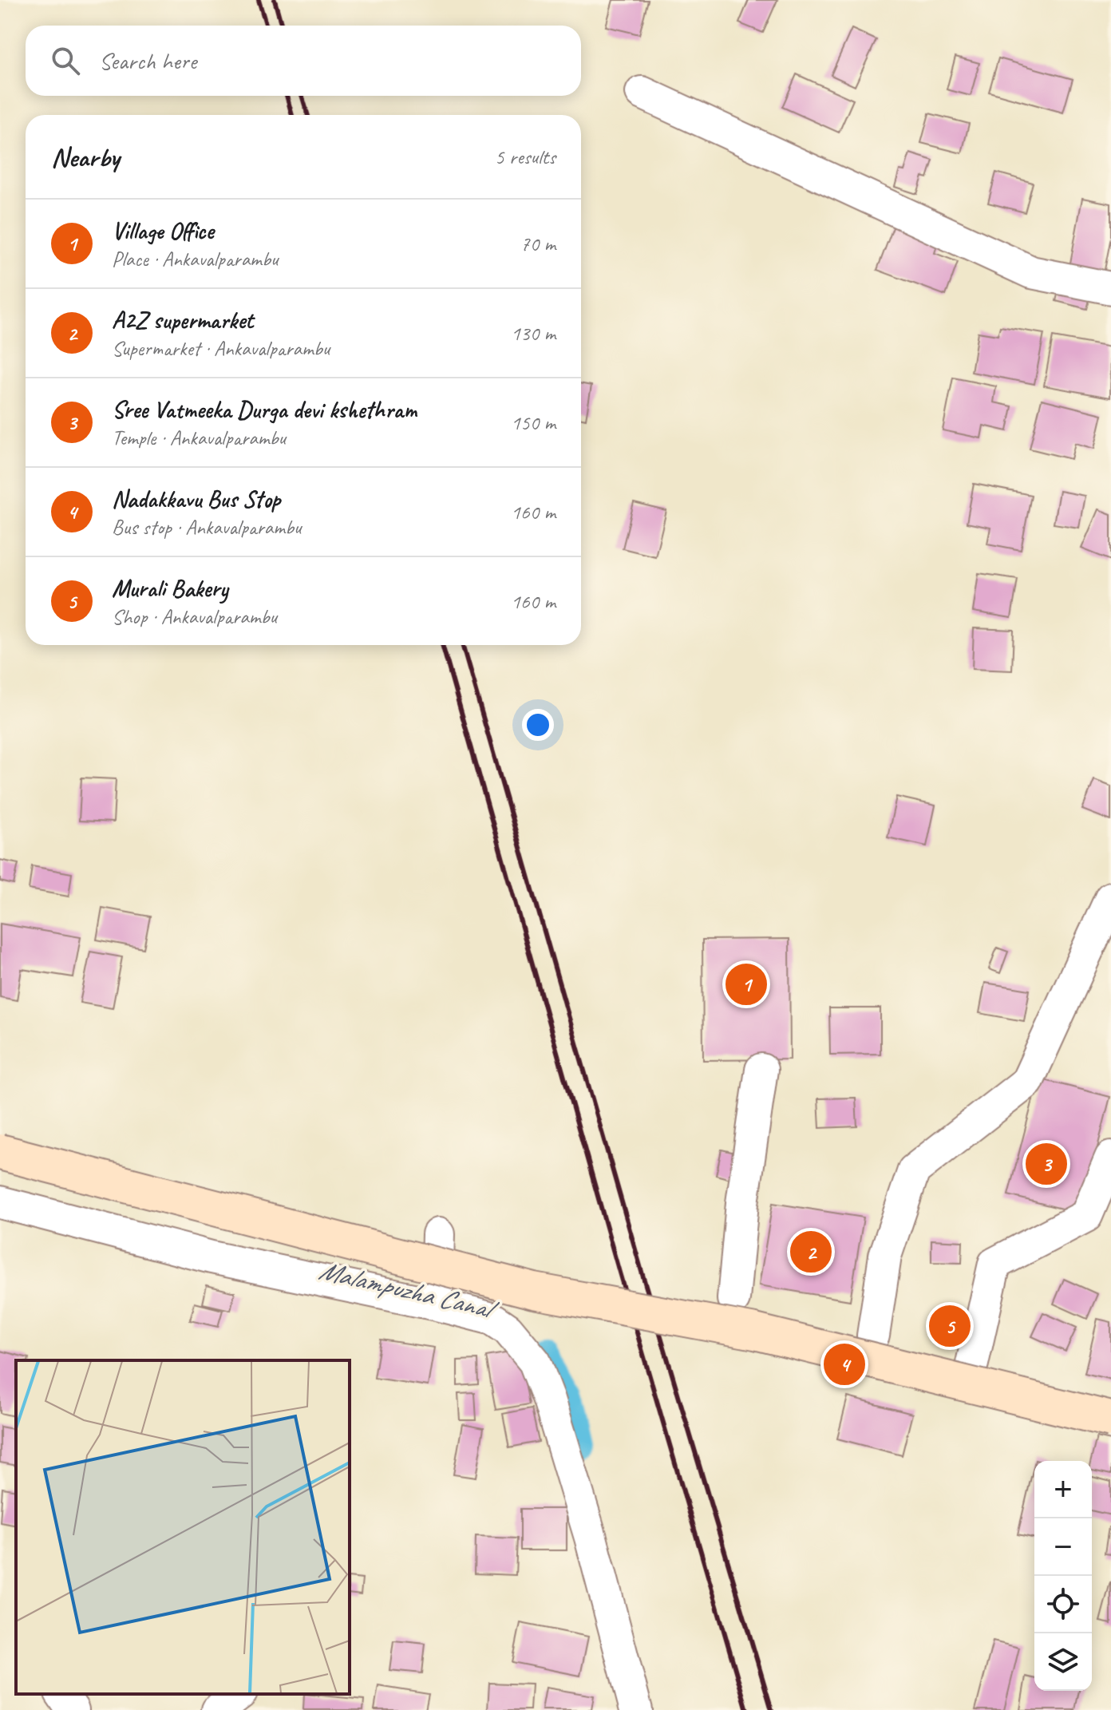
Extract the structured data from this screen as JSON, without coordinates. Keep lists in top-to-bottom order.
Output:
{
  "water": ["Malampuzha Canal"],
  "page": {
    "search": "Search here",
    "heading": ["Nearby", "5 results"],
    "list": [
      {
        "mark": "1",
        "name": "Village Office",
        "note": "Place · Ankavalparambu",
        "value": "70 m"
      },
      {
        "mark": "2",
        "name": "A2Z supermarket",
        "note": "Supermarket · Ankavalparambu",
        "value": "130 m"
      },
      {
        "mark": "3",
        "name": "Sree Vatmeeka Durga devi kshethram",
        "note": "Temple · Ankavalparambu",
        "value": "150 m"
      },
      {
        "mark": "4",
        "name": "Nadakkavu Bus Stop",
        "note": "Bus stop · Ankavalparambu",
        "value": "160 m"
      },
      {
        "mark": "5",
        "name": "Murali Bakery",
        "note": "Shop · Ankavalparambu",
        "value": "160 m"
      }
    ],
    "pins": [
      "1",
      "3",
      "2",
      "5",
      "4"
    ],
    "map_buttons": ["+", "−"]
  }
}
